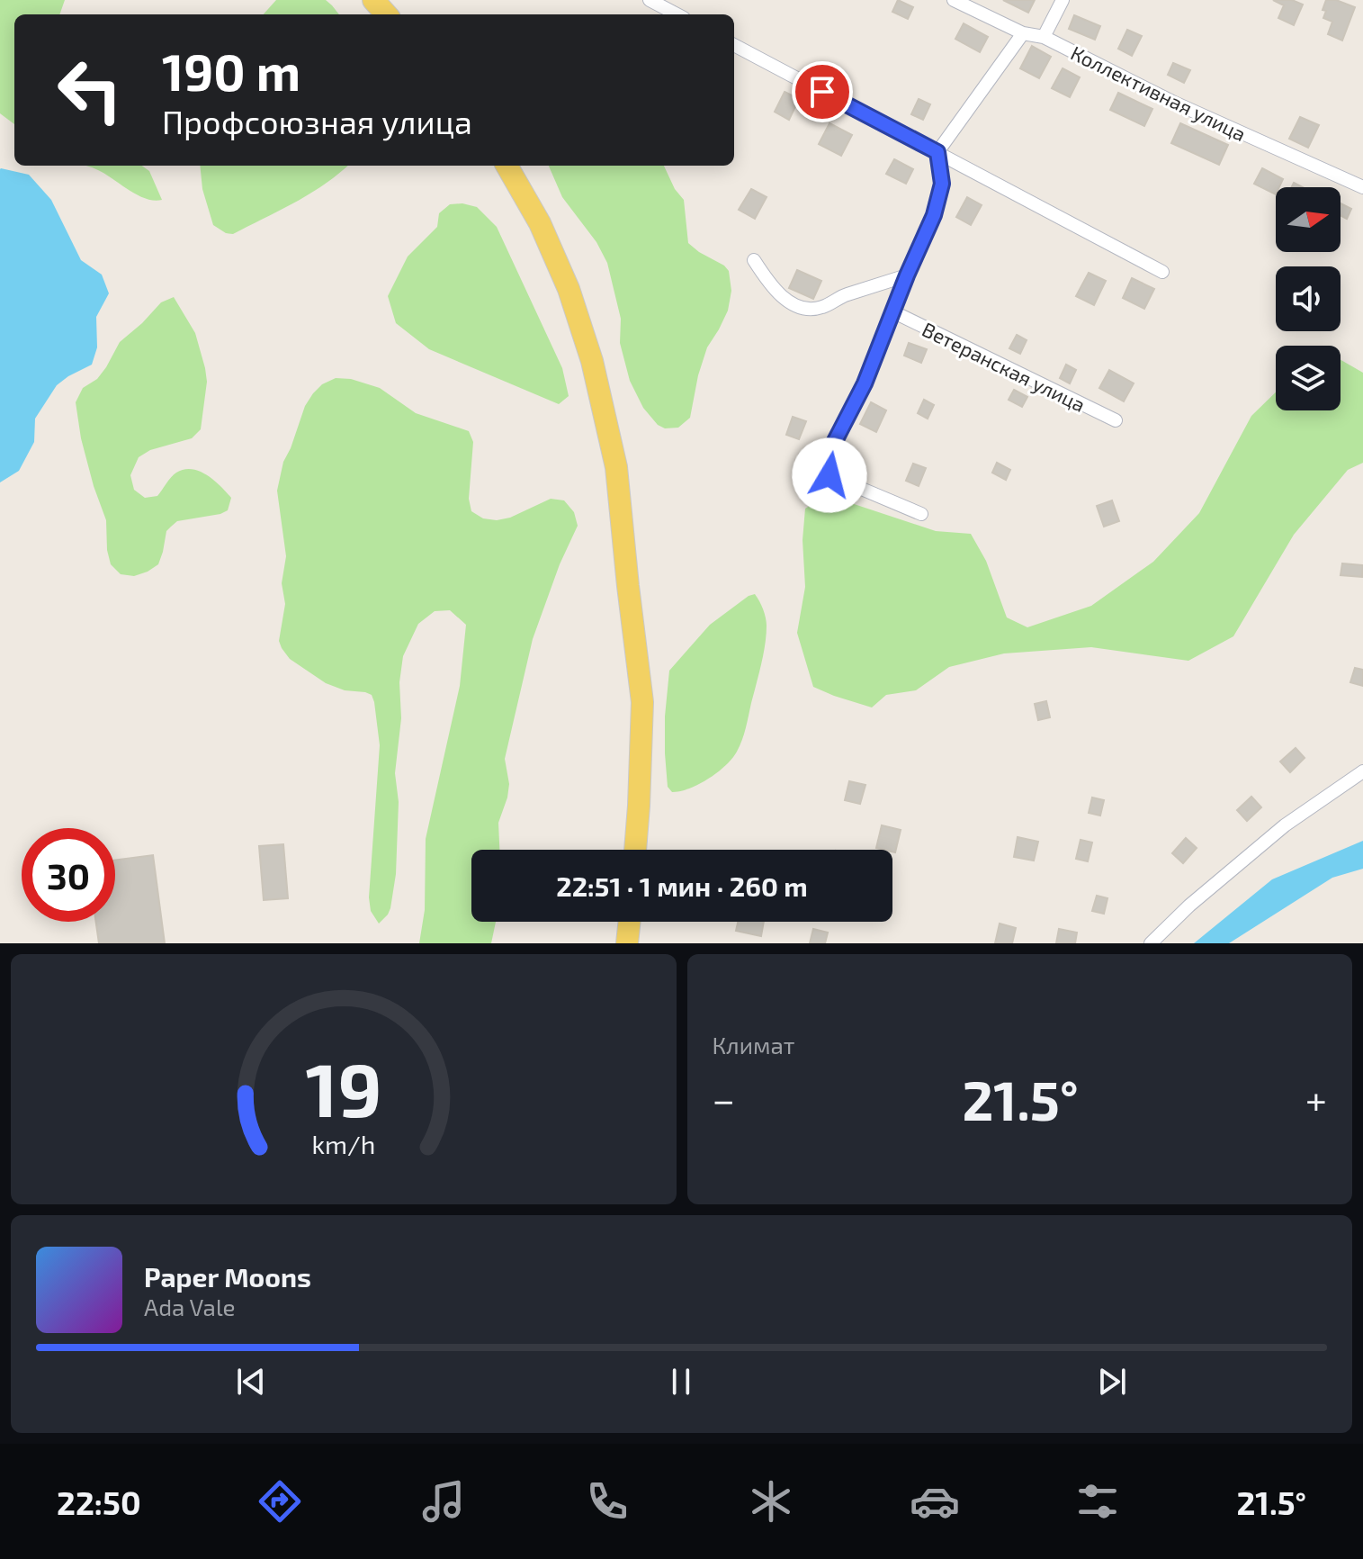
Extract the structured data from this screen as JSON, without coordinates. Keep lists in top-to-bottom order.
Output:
{
  "streets": {
    "street": ["Коллективная улица", "Ветеранская улица"]
  },
  "north": "right",
  "page": {
    "turn": ["190 m", "Профсоюзная улица"],
    "limit": "30",
    "trip": "22:51 · 1 мин · 260 m",
    "tile": "Климат",
    "heat": ["−", "21.5°", "+"],
    "song": ["Paper Moons", "Ada Vale"],
    "tabs": ["22:50", "21.5°"],
    "gauge": ["19", "km/h"]
  }
}
